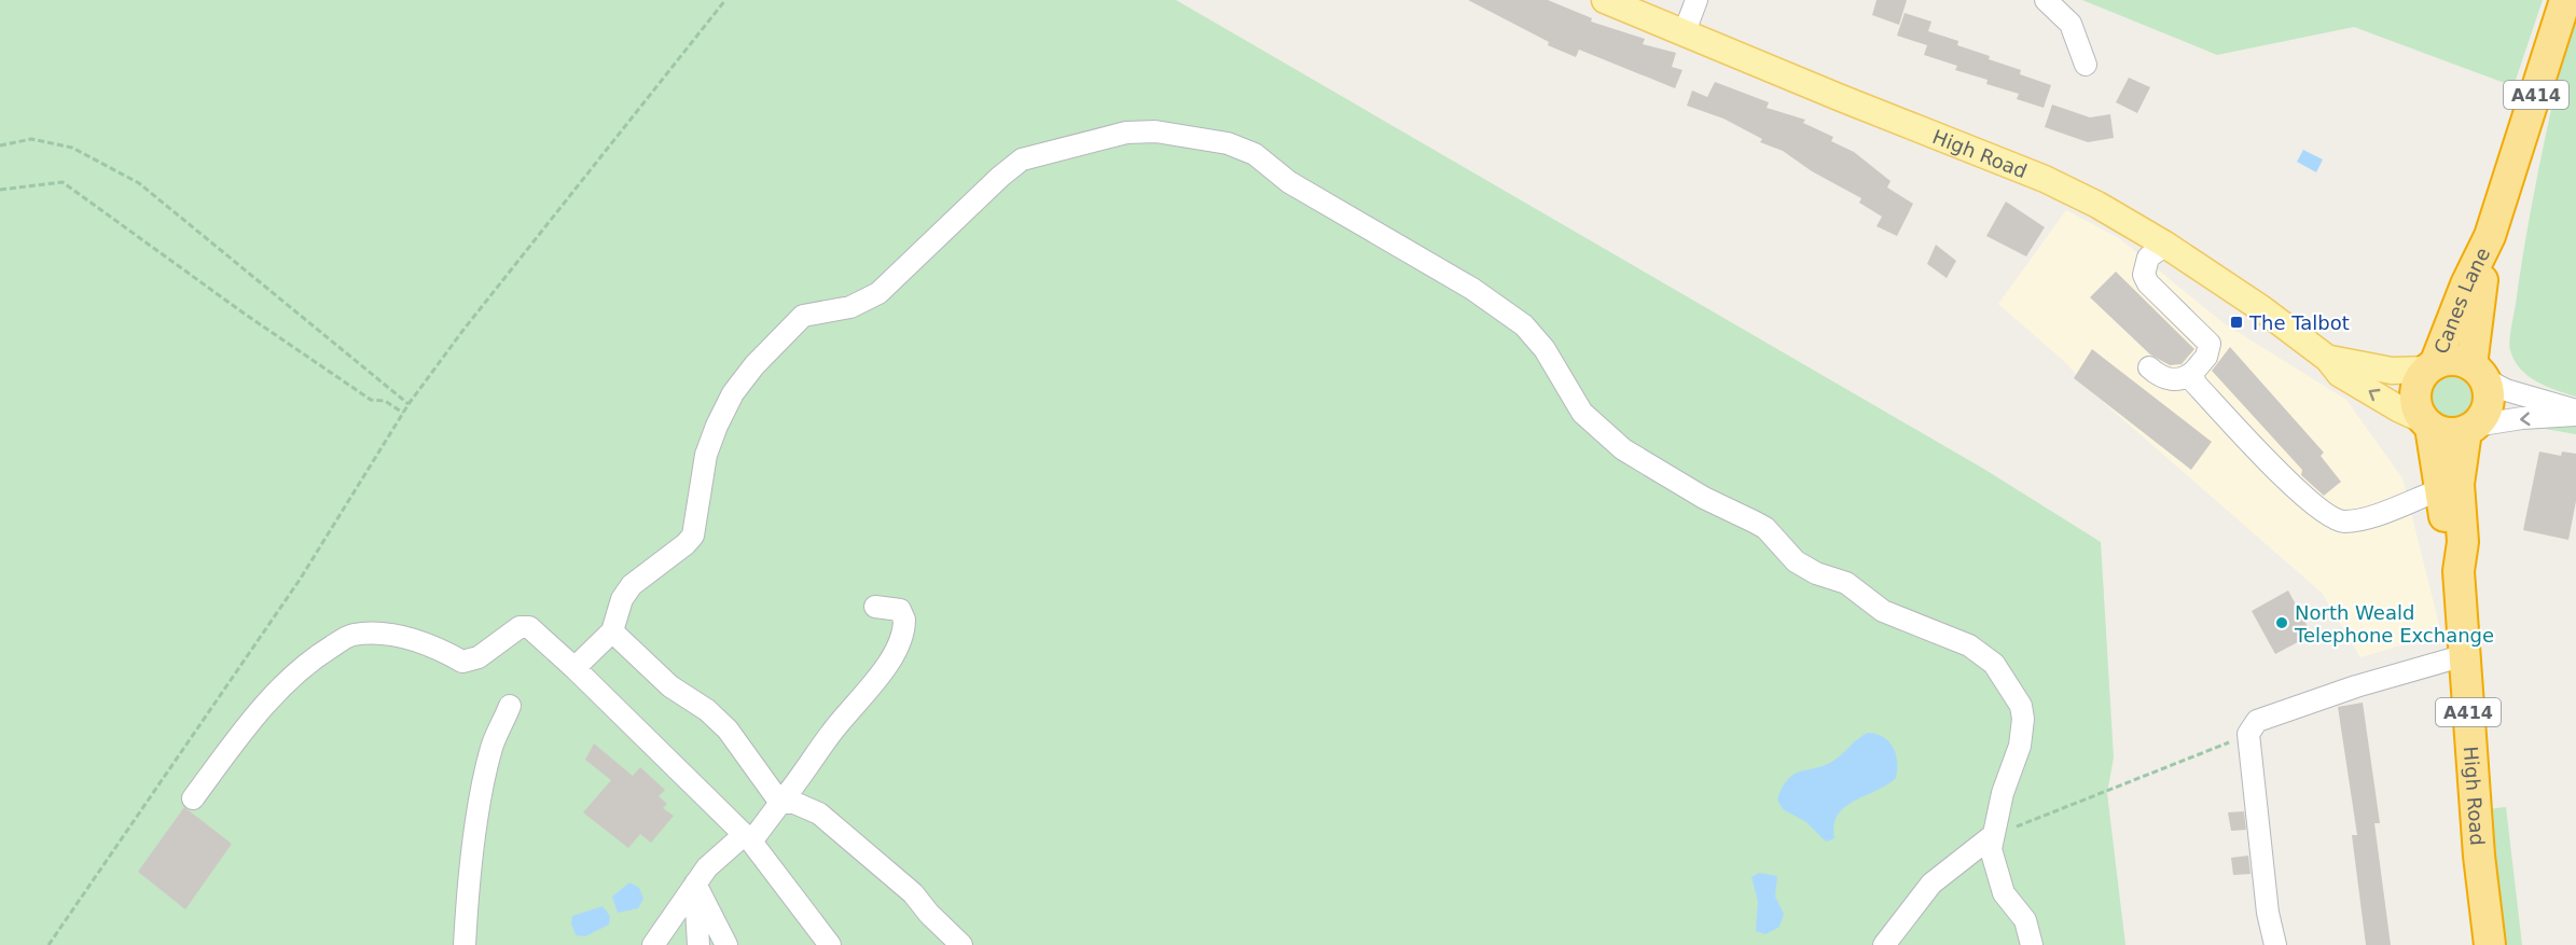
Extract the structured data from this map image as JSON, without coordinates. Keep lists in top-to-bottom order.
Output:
{
  "streets": {
    "highway": ["A414", "High Road", "Canes Lane"]
  },
  "crossings": [
    ["A414", "High Road"],
    ["A414", "Canes Lane"],
    ["High Road", "Canes Lane"]
  ],
  "places": {
    "transit": ["The Talbot"],
    "other": ["North Weald Telephone Exchange"]
  }
}
